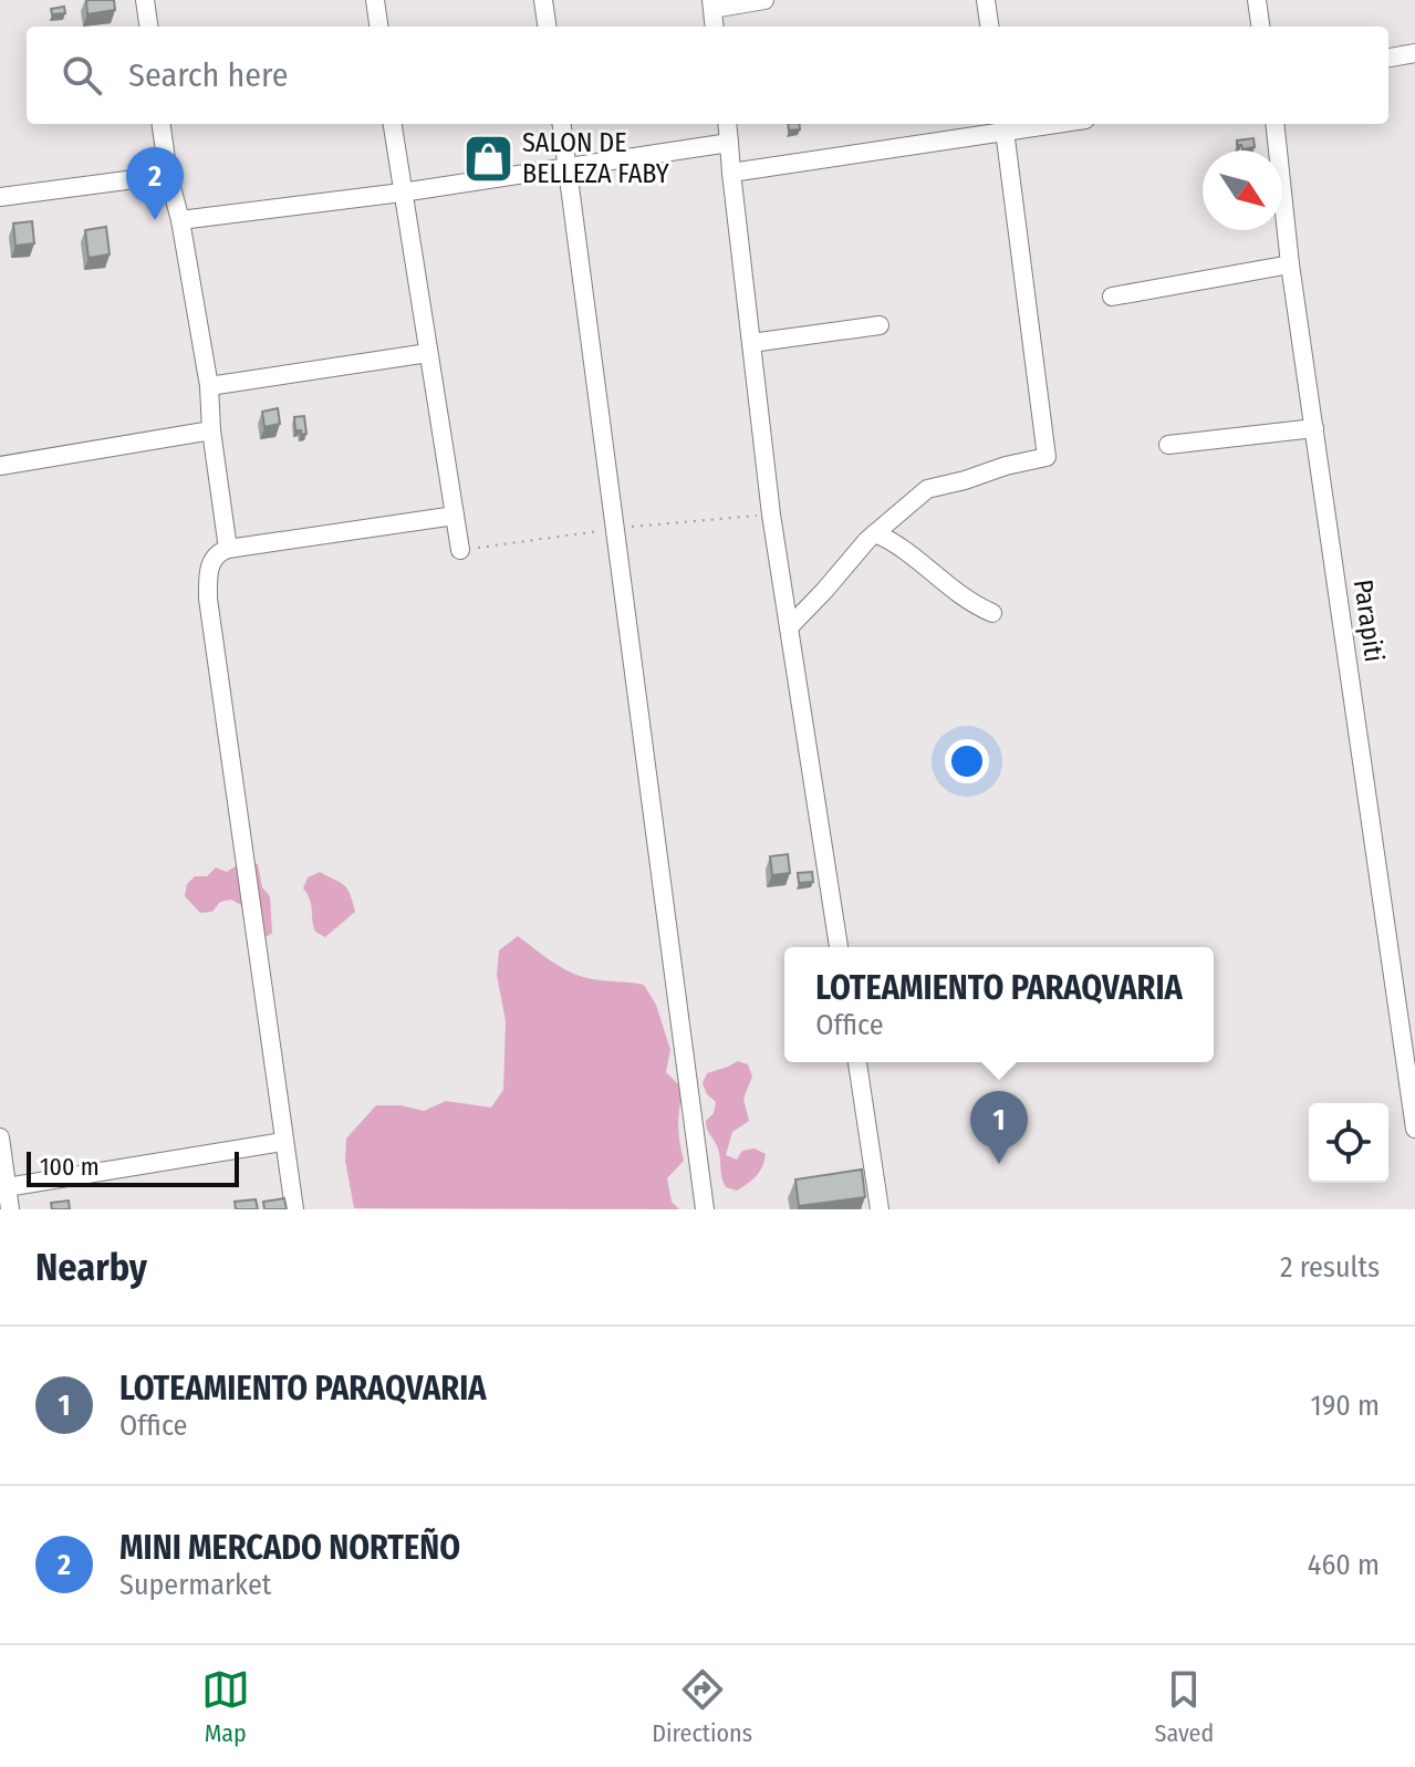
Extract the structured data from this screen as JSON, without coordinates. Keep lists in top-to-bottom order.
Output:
{
  "streets": {
    "street": ["Parapiti"]
  },
  "places": {
    "shop": ["SALON DE BELLEZA FABY"]
  },
  "scale_bar": "100 m",
  "north": "bottom right",
  "page": {
    "search": "Search here",
    "pins": ["2", "1"],
    "popup": ["LOTEAMIENTO PARAQVARIA", "Office"],
    "scale": "100 m",
    "heading": ["Nearby", "2 results"],
    "list": [
      {
        "mark": "1",
        "name": "LOTEAMIENTO PARAQVARIA",
        "note": "Office",
        "value": "190 m"
      },
      {
        "mark": "2",
        "name": "MINI MERCADO NORTEÑO",
        "note": "Supermarket",
        "value": "460 m"
      }
    ],
    "nav": ["Map", "Directions", "Saved"]
  }
}
